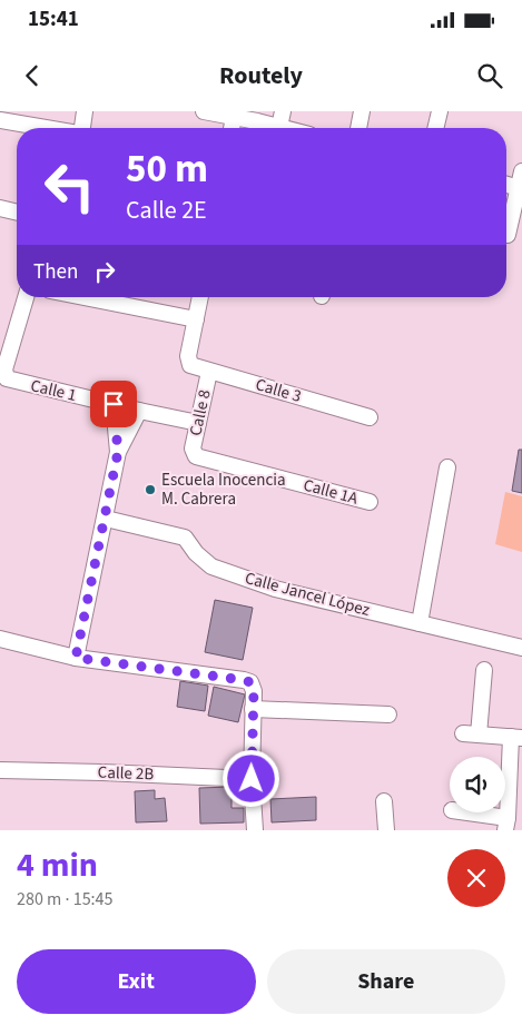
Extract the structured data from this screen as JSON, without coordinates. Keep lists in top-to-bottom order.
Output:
{
  "streets": {
    "street": [
      "Calle 1",
      "Calle 3",
      "Calle 8",
      "Calle 1A",
      "Calle Jancel López",
      "Calle 2B"
    ]
  },
  "crossings": [
    ["Calle 1", "Calle 8"],
    ["Calle 3", "Calle 8"],
    ["Calle 8", "Calle 1A"]
  ],
  "places": ["Escuela Inocencia M. Cabrera"],
  "page": {
    "status": "15:41",
    "header": "Routely",
    "turn": ["50 m", "Calle 2E"],
    "then": "Then",
    "heading": ["4 min", "280 m · 15:45"],
    "buttons": ["Exit", "Share"]
  }
}
